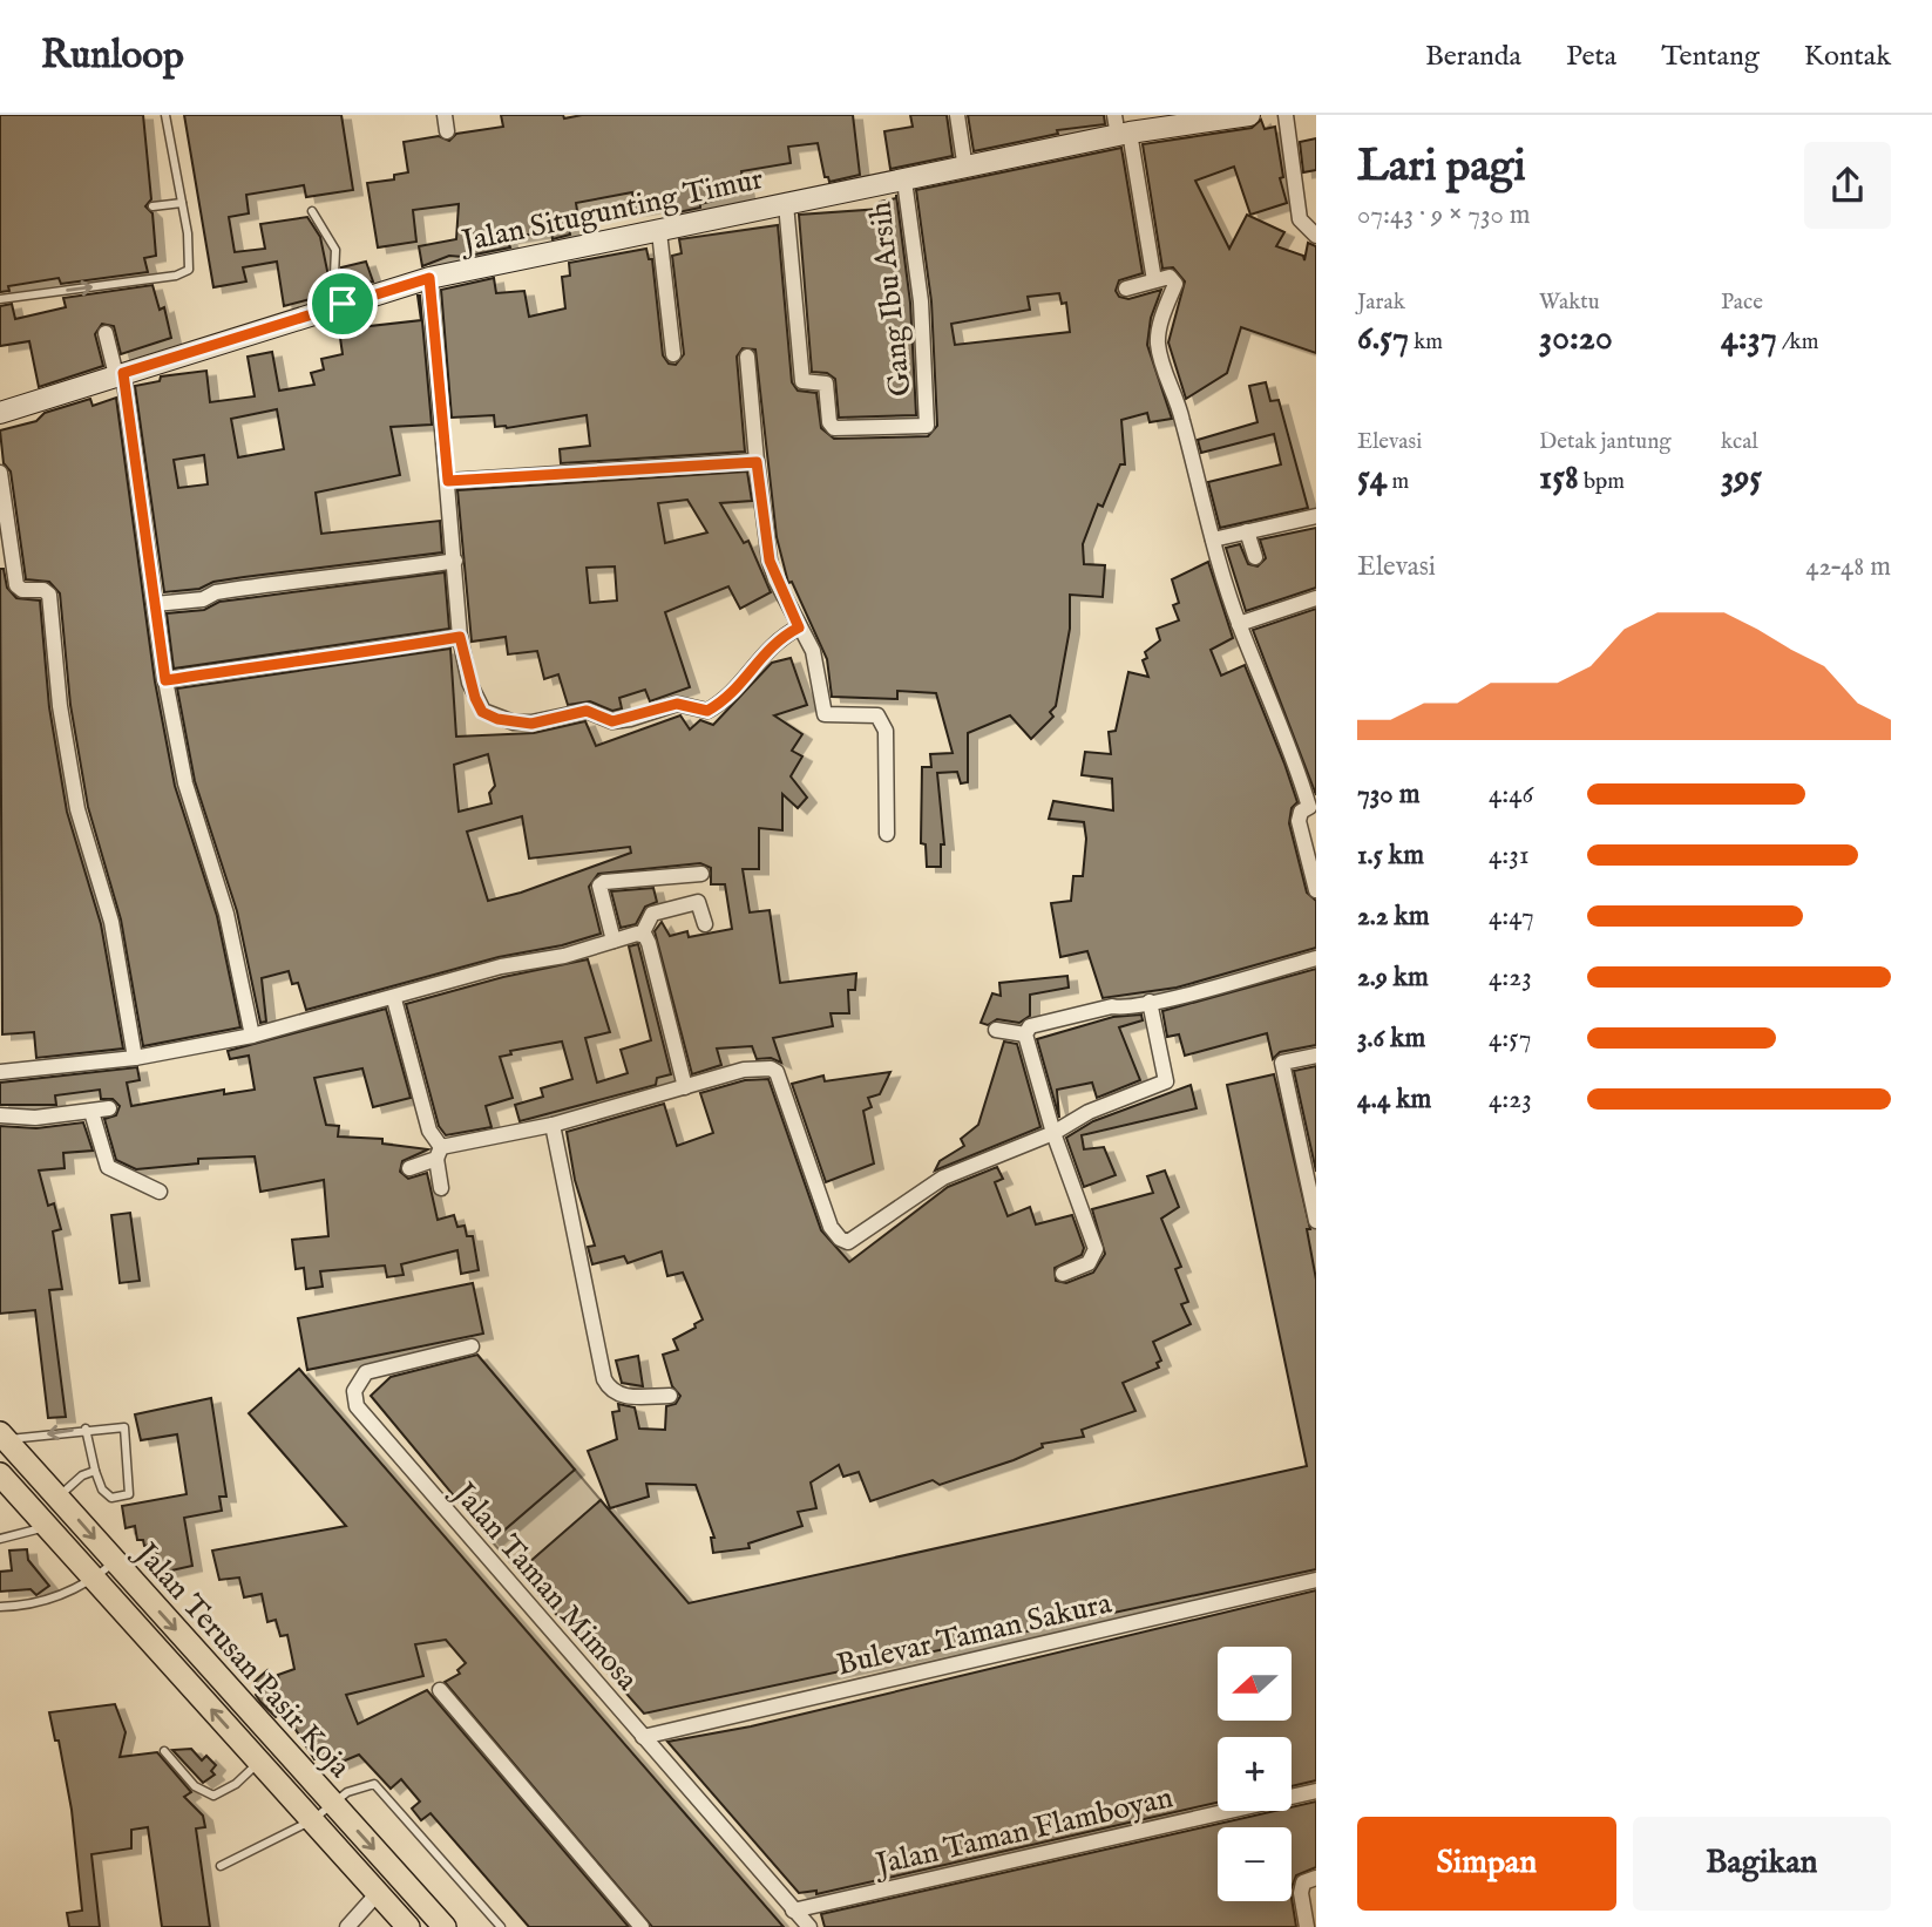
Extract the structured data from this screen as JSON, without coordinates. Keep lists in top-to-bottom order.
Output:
{
  "streets": {
    "main road": ["Jalan Terusan Pasir Koja"],
    "street": [
      "Jalan Situgunting Timur",
      "Gang Ibu Arsih",
      "Jalan Taman Mimosa",
      "Bulevar Taman Sakura",
      "Jalan Taman Flamboyan"
    ]
  },
  "crossings": [
    ["Jalan Situgunting Timur", "Gang Ibu Arsih"],
    ["Jalan Taman Mimosa", "Bulevar Taman Sakura"],
    ["Jalan Taman Mimosa", "Jalan Taman Flamboyan"]
  ],
  "north": "left",
  "page": {
    "header": "Runloop",
    "nav": [
      "Beranda",
      "Peta",
      "Tentang",
      "Kontak"
    ],
    "heading": ["Lari pagi", "07:43 · 9 × 730 m"],
    "stats": [
      ["Jarak", "6.57 km"],
      ["Waktu", "30:20"],
      ["Pace", "4:37 /km"],
      ["Elevasi", "54 m"],
      ["Detak jantung", "158 bpm"],
      ["kcal", "395"]
    ],
    "chart": ["Elevasi", "42–48 m"],
    "list": [
      {
        "name": "730 m",
        "note": "4:46"
      },
      {
        "name": "1.5 km",
        "note": "4:31"
      },
      {
        "name": "2.2 km",
        "note": "4:47"
      },
      {
        "name": "2.9 km",
        "note": "4:23"
      },
      {
        "name": "3.6 km",
        "note": "4:57"
      },
      {
        "name": "4.4 km",
        "note": "4:23"
      }
    ],
    "map_buttons": ["+", "−"],
    "buttons": ["Simpan", "Bagikan"]
  }
}
